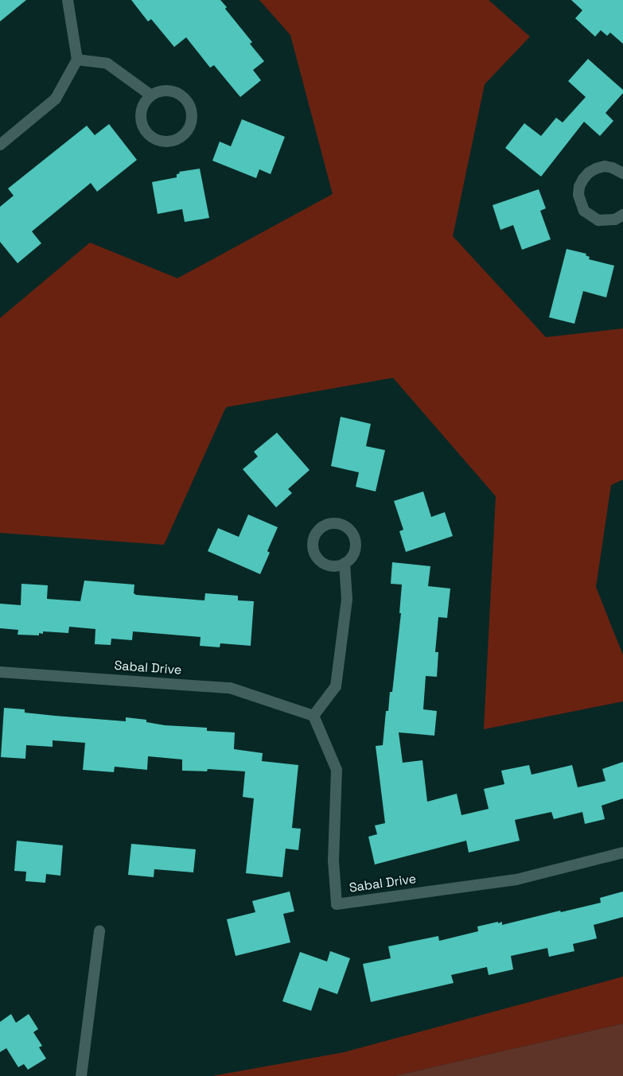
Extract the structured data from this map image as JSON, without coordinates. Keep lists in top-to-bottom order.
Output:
{
  "streets": {
    "street": ["Sabal Drive"]
  }
}
